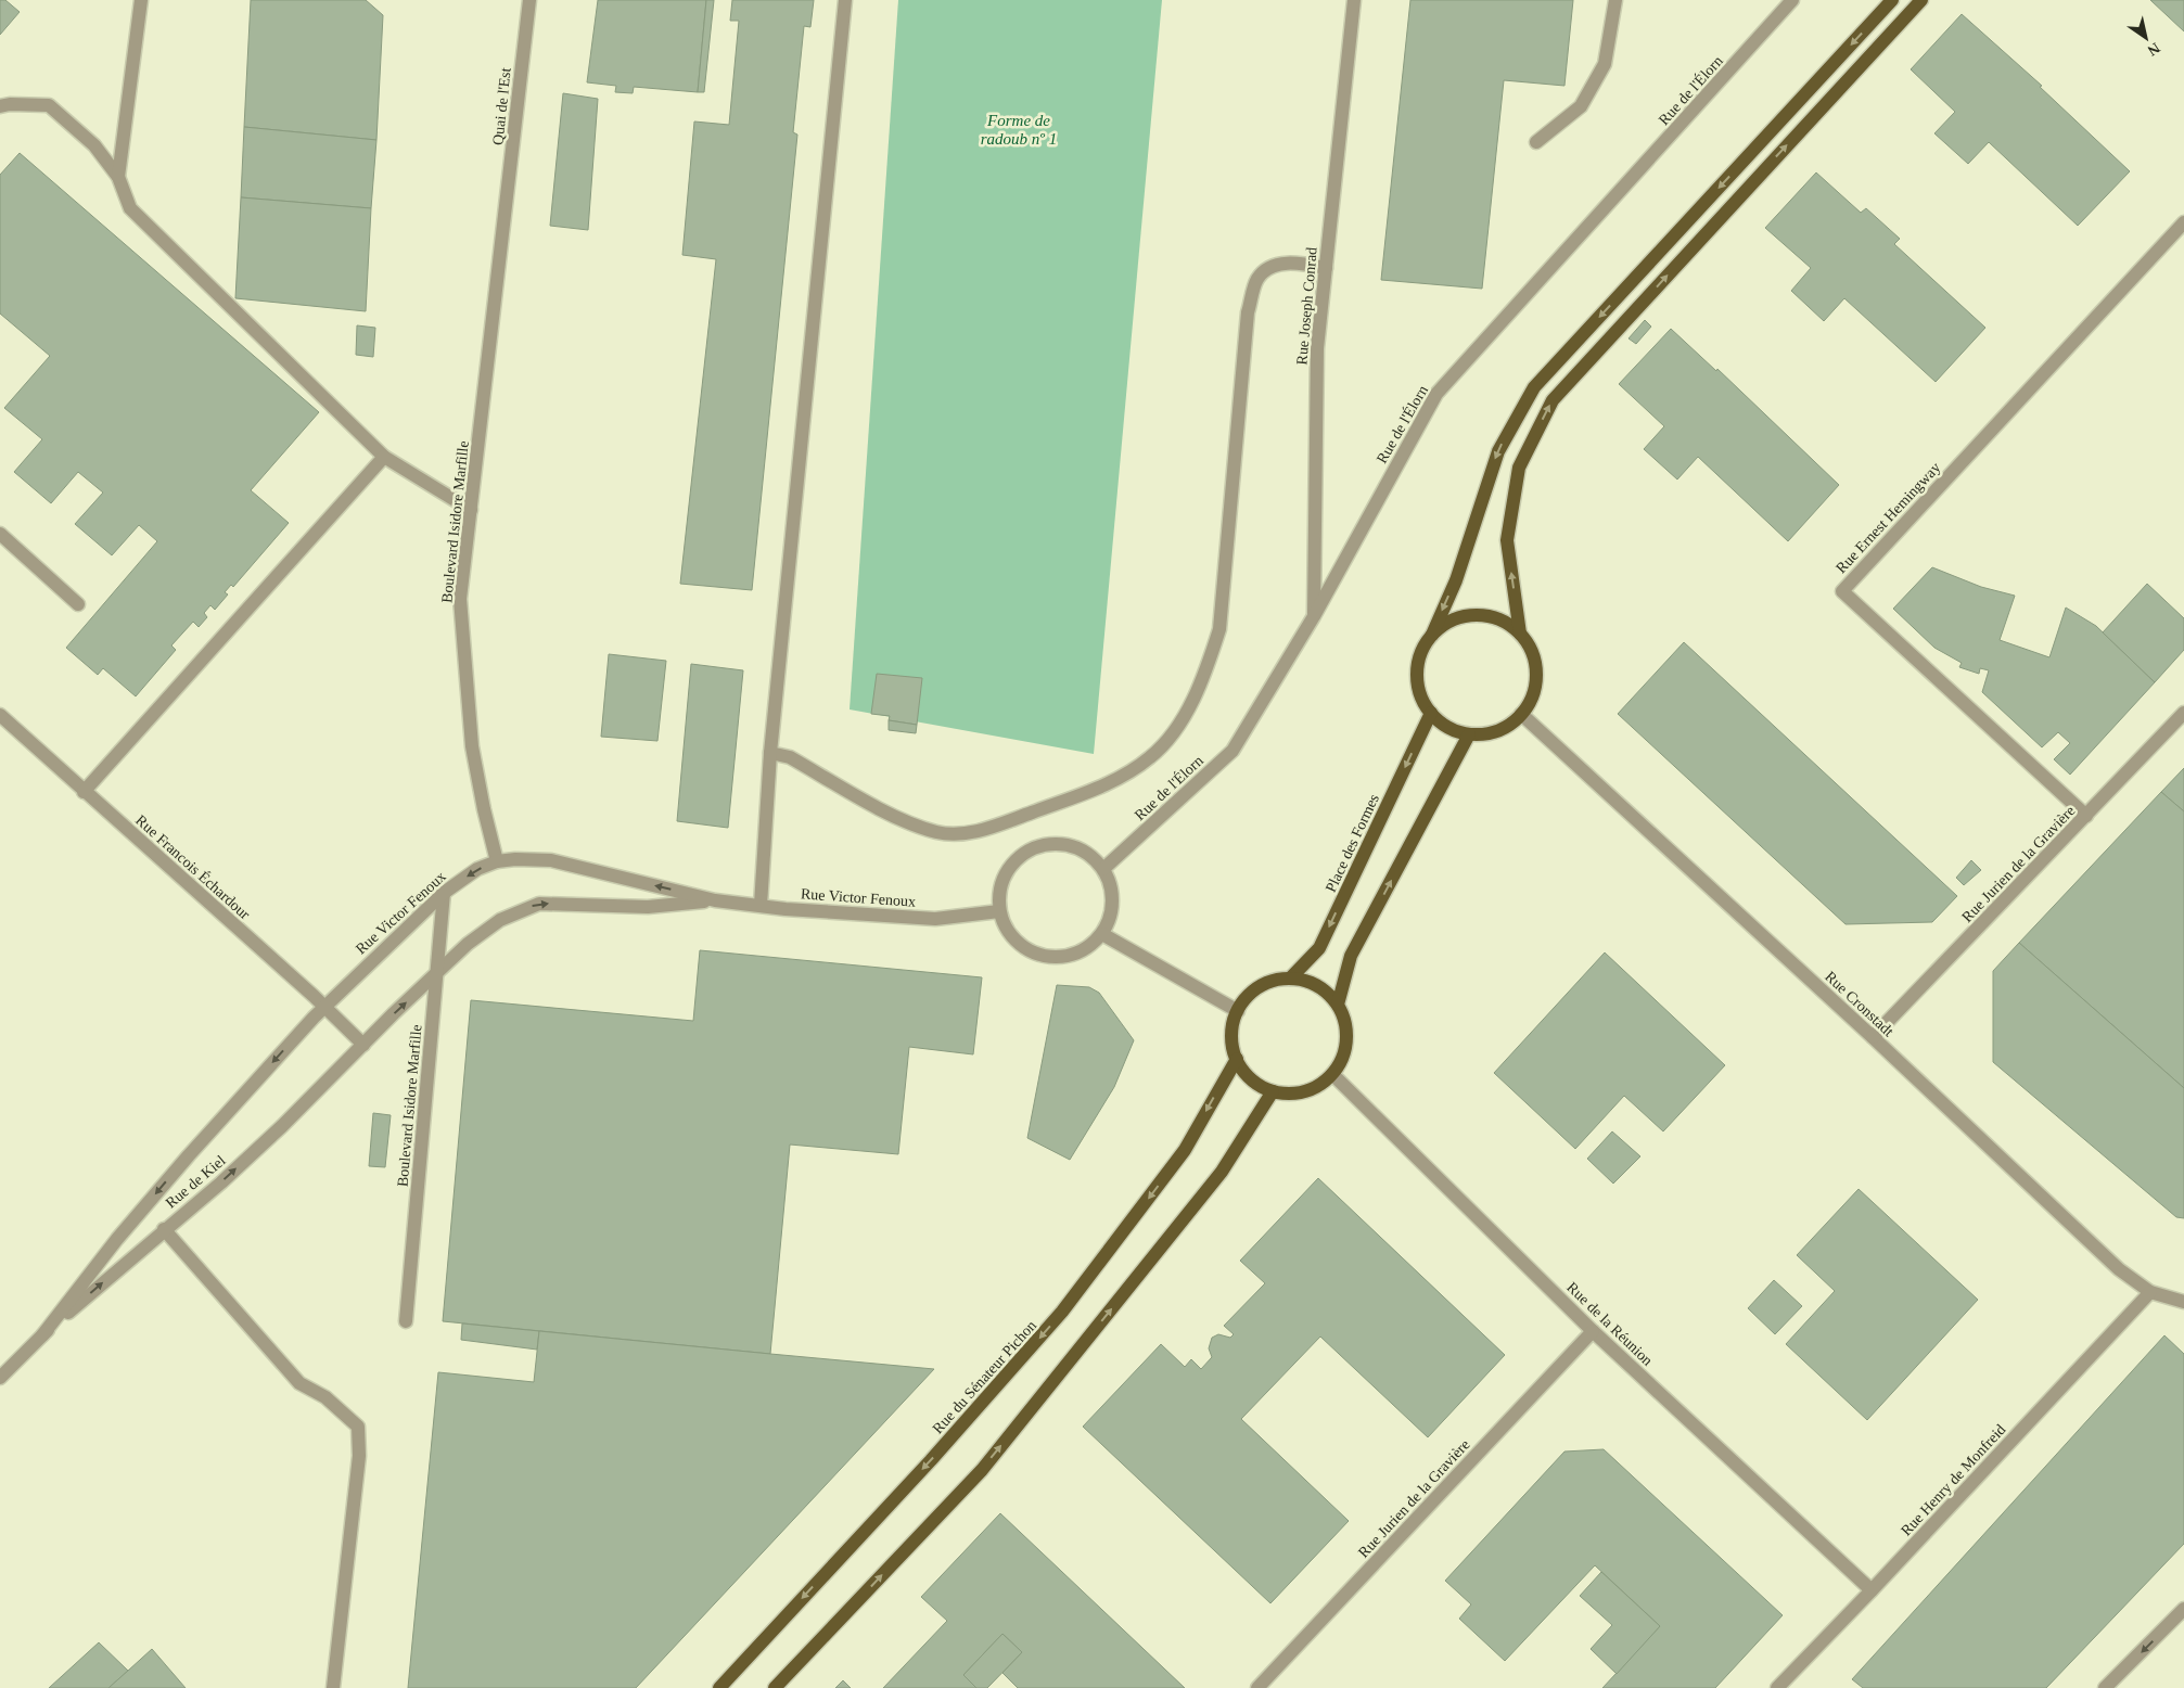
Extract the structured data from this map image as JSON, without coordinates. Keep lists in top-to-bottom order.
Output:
{
  "streets": {
    "main road": ["Place des Formes", "Rue du Sénateur Pichon"],
    "street": [
      "Rue de l'Élorn",
      "Quai de l'Est",
      "Rue Joseph Conrad",
      "Rue Ernest Hemingway",
      "Boulevard Isidore Marfille",
      "Rue Jurien de la Gravière",
      "Rue Francois Échardour",
      "Rue Victor Fenoux",
      "Rue Cronstadt",
      "Rue de Kiel",
      "Rue de la Réunion",
      "Rue Henry de Monfreid"
    ]
  },
  "crossings": [
    ["Rue de l'Élorn", "Rue Joseph Conrad"],
    ["Rue de l'Élorn", "Rue Victor Fenoux"],
    ["Quai de l'Est", "Boulevard Isidore Marfille"],
    ["Rue Ernest Hemingway", "Rue Jurien de la Gravière"],
    ["Boulevard Isidore Marfille", "Rue Victor Fenoux"],
    ["Place des Formes", "Rue Cronstadt"],
    ["Place des Formes", "Rue de la Réunion"],
    ["Place des Formes", "Rue du Sénateur Pichon"],
    ["Rue Jurien de la Gravière", "Rue Cronstadt"],
    ["Rue Jurien de la Gravière", "Rue de la Réunion"],
    ["Rue Francois Échardour", "Rue Victor Fenoux"],
    ["Rue Francois Échardour", "Rue de Kiel"],
    ["Rue Victor Fenoux", "Rue de Kiel"],
    ["Rue Cronstadt", "Rue Henry de Monfreid"],
    ["Rue de la Réunion", "Rue du Sénateur Pichon"],
    ["Rue de la Réunion", "Rue Henry de Monfreid"]
  ],
  "water": ["Forme de radoub nº 1"],
  "north": "bottom right"
}
